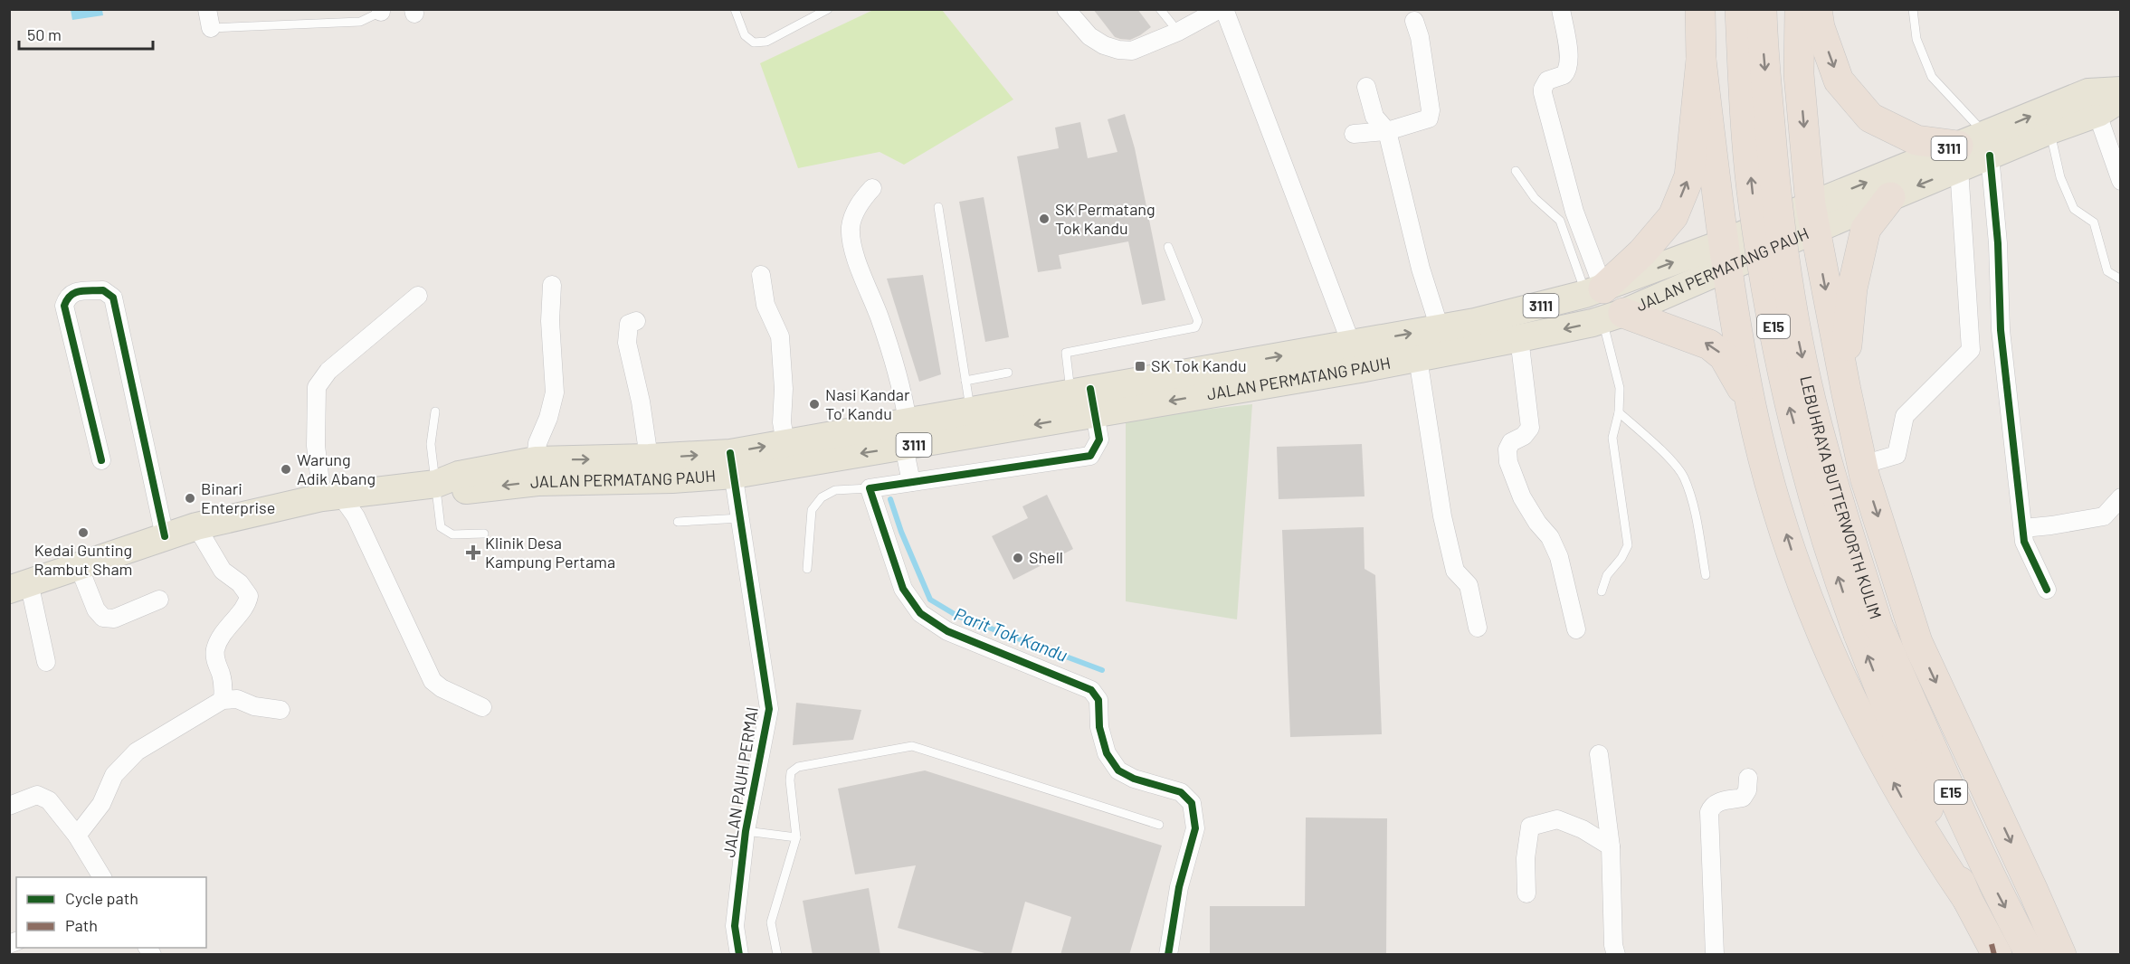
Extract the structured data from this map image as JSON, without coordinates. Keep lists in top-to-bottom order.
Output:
{
  "streets": {
    "highway": ["E15", "LEBUHRAYA BUTTERWORTH KULIM"],
    "main road": ["3111", "JALAN PERMATANG PAUH"],
    "street": ["JALAN PAUH PERMAI"]
  },
  "crossings": [
    ["JALAN PERMATANG PAUH", "JALAN PAUH PERMAI"]
  ],
  "water": ["Parit Tok Kandu"],
  "places": {
    "other": [
      "SK Permatang Tok Kandu",
      "Nasi Kandar To' Kandu",
      "Warung Adik Abang",
      "Binari Enterprise",
      "Kedai Gunting Rambut Sham",
      "Shell"
    ],
    "transit": ["SK Tok Kandu"],
    "health": ["Klinik Desa Kampung Pertama"]
  },
  "legend": ["Cycle path", "Path"],
  "scale_bar": "50 m"
}
